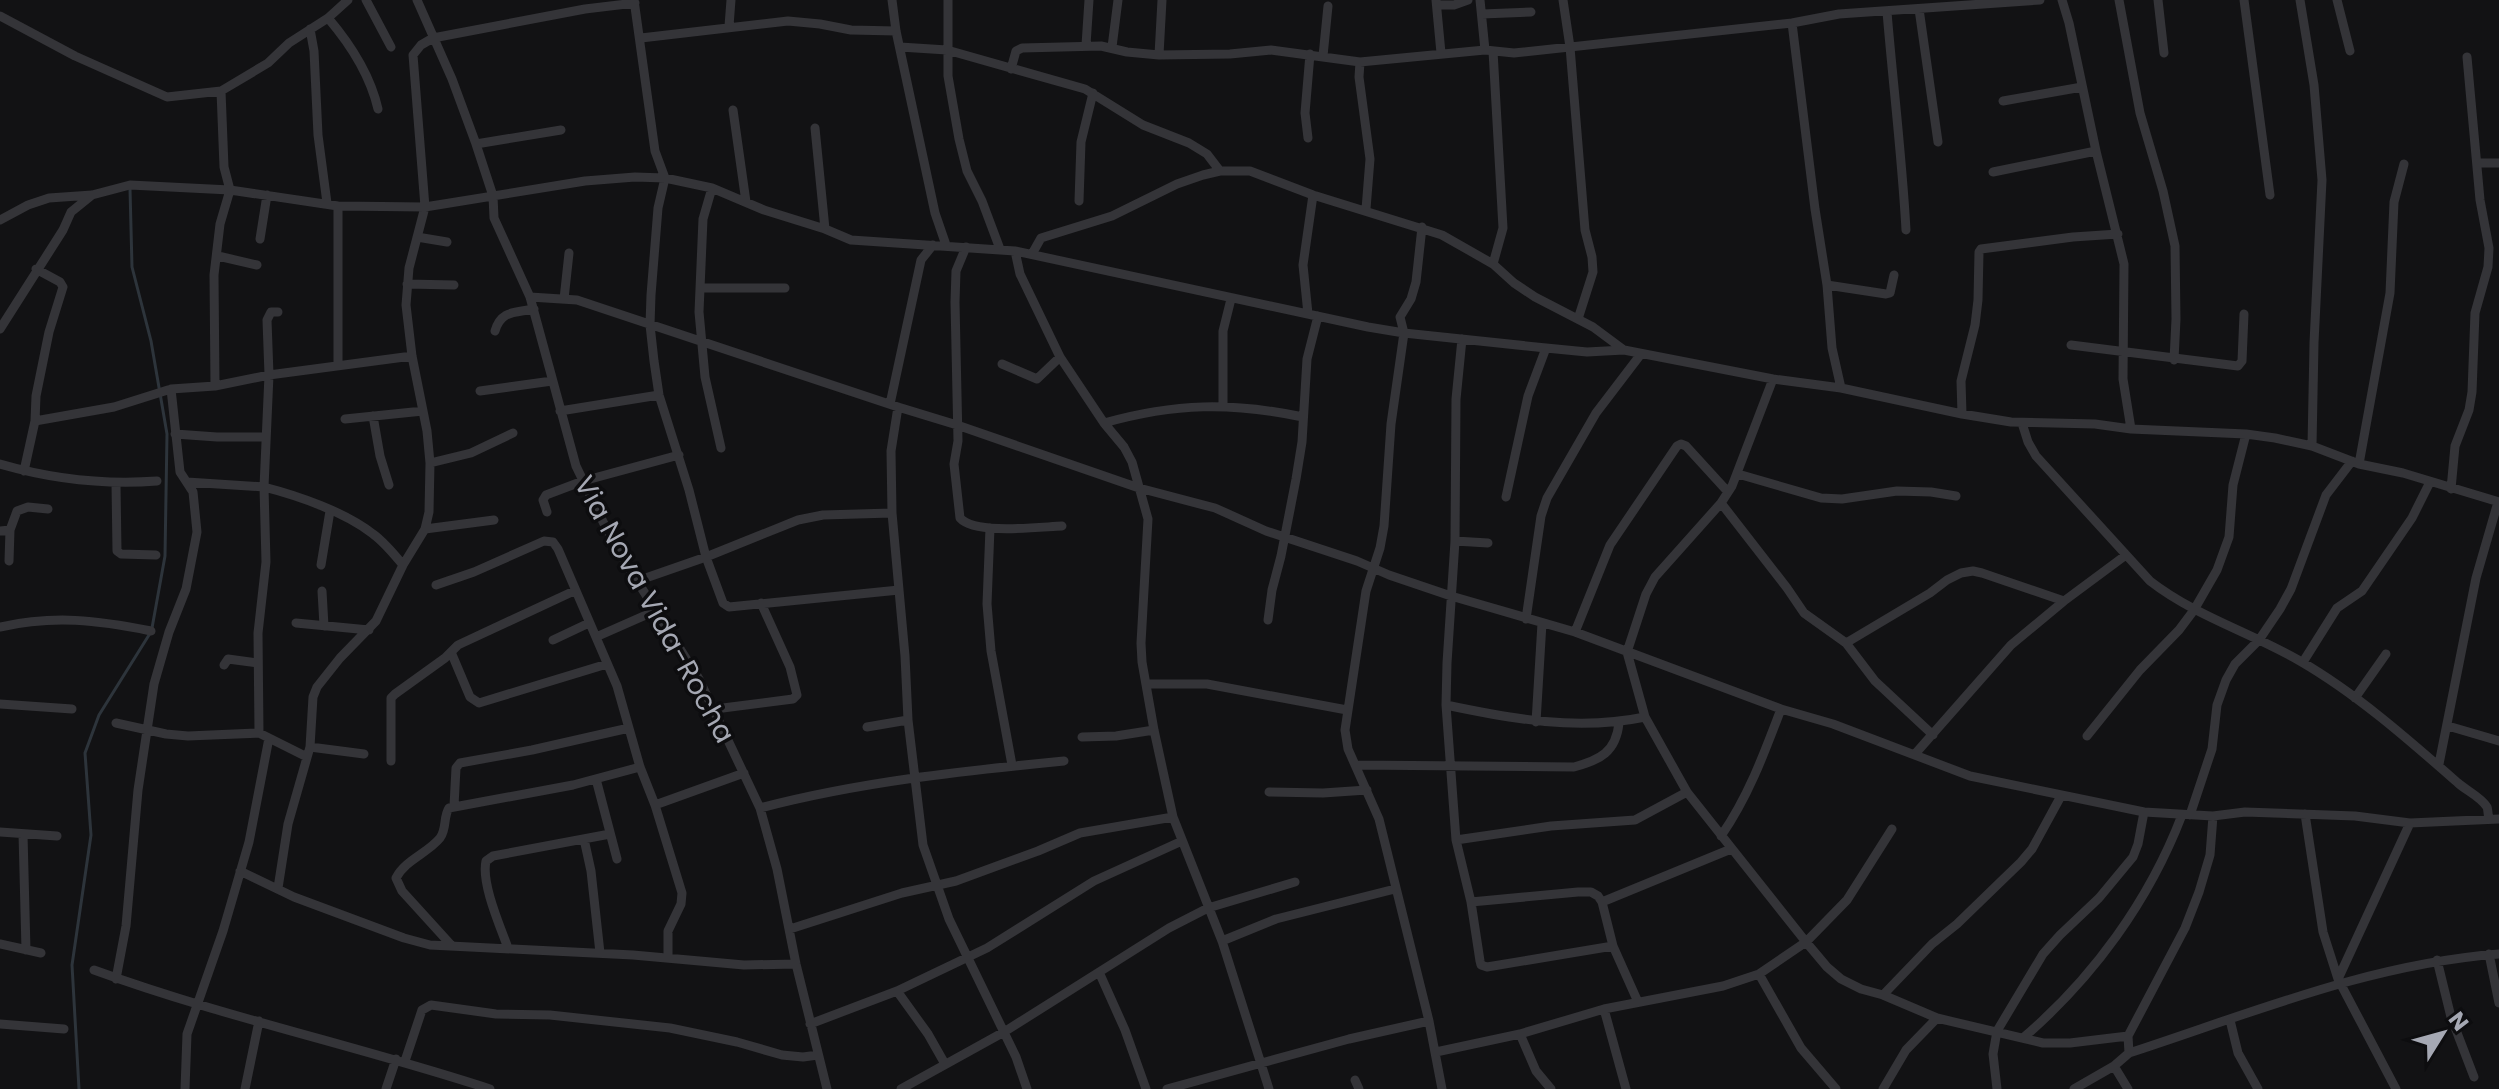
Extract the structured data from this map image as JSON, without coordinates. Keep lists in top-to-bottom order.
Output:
{
  "streets": {
    "street": ["Via Nova Vida-Rocha"]
  },
  "north": "top right"
}
